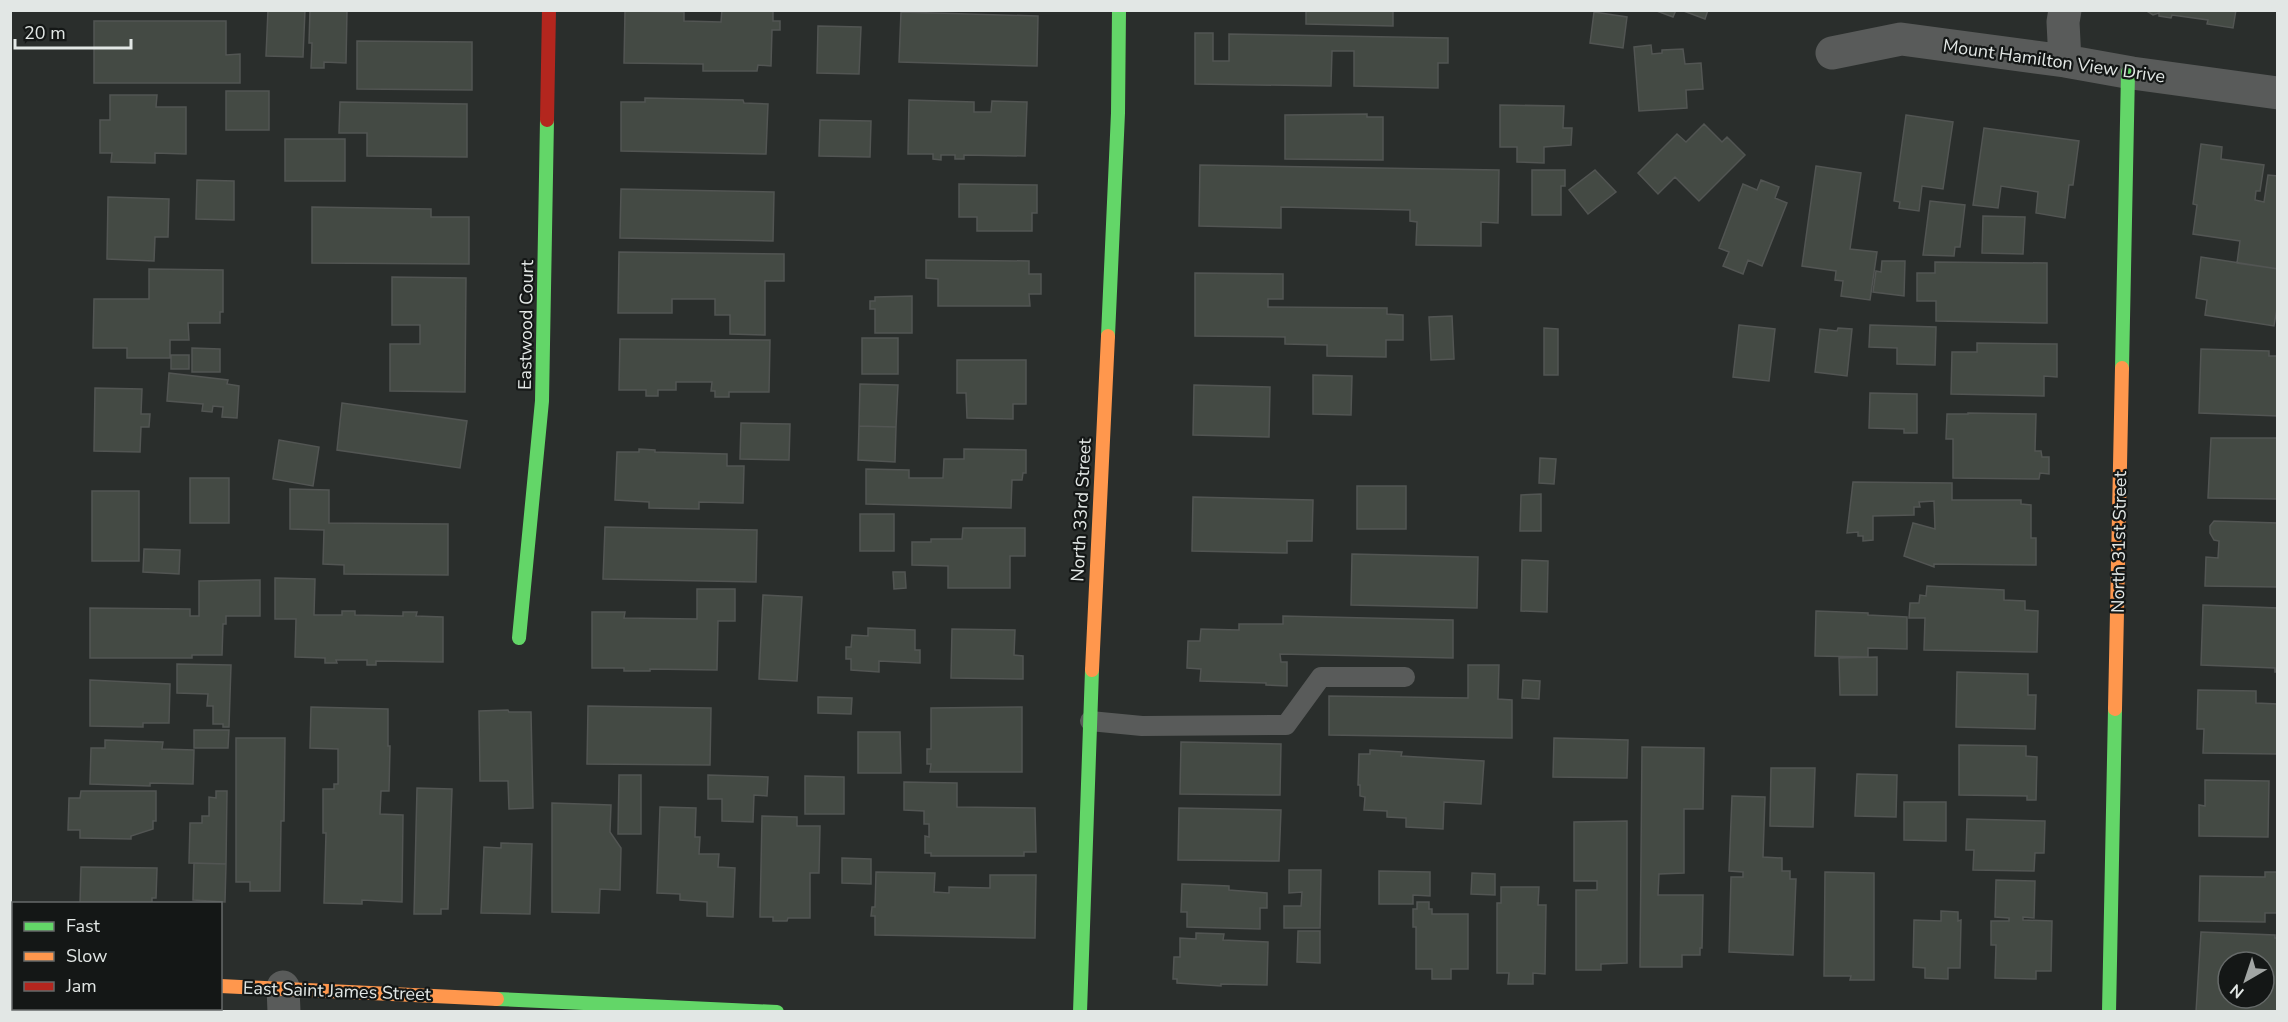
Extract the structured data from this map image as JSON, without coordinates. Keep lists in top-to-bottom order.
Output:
{
  "streets": {
    "street": [
      "Mount Hamilton View Drive",
      "Eastwood Court",
      "North 33rd Street",
      "North 31st Street",
      "East Saint James Street"
    ]
  },
  "crossings": [
    ["Mount Hamilton View Drive", "North 31st Street"]
  ],
  "legend": ["Fast", "Slow", "Jam"],
  "scale_bar": "20 m",
  "north": "bottom left"
}
